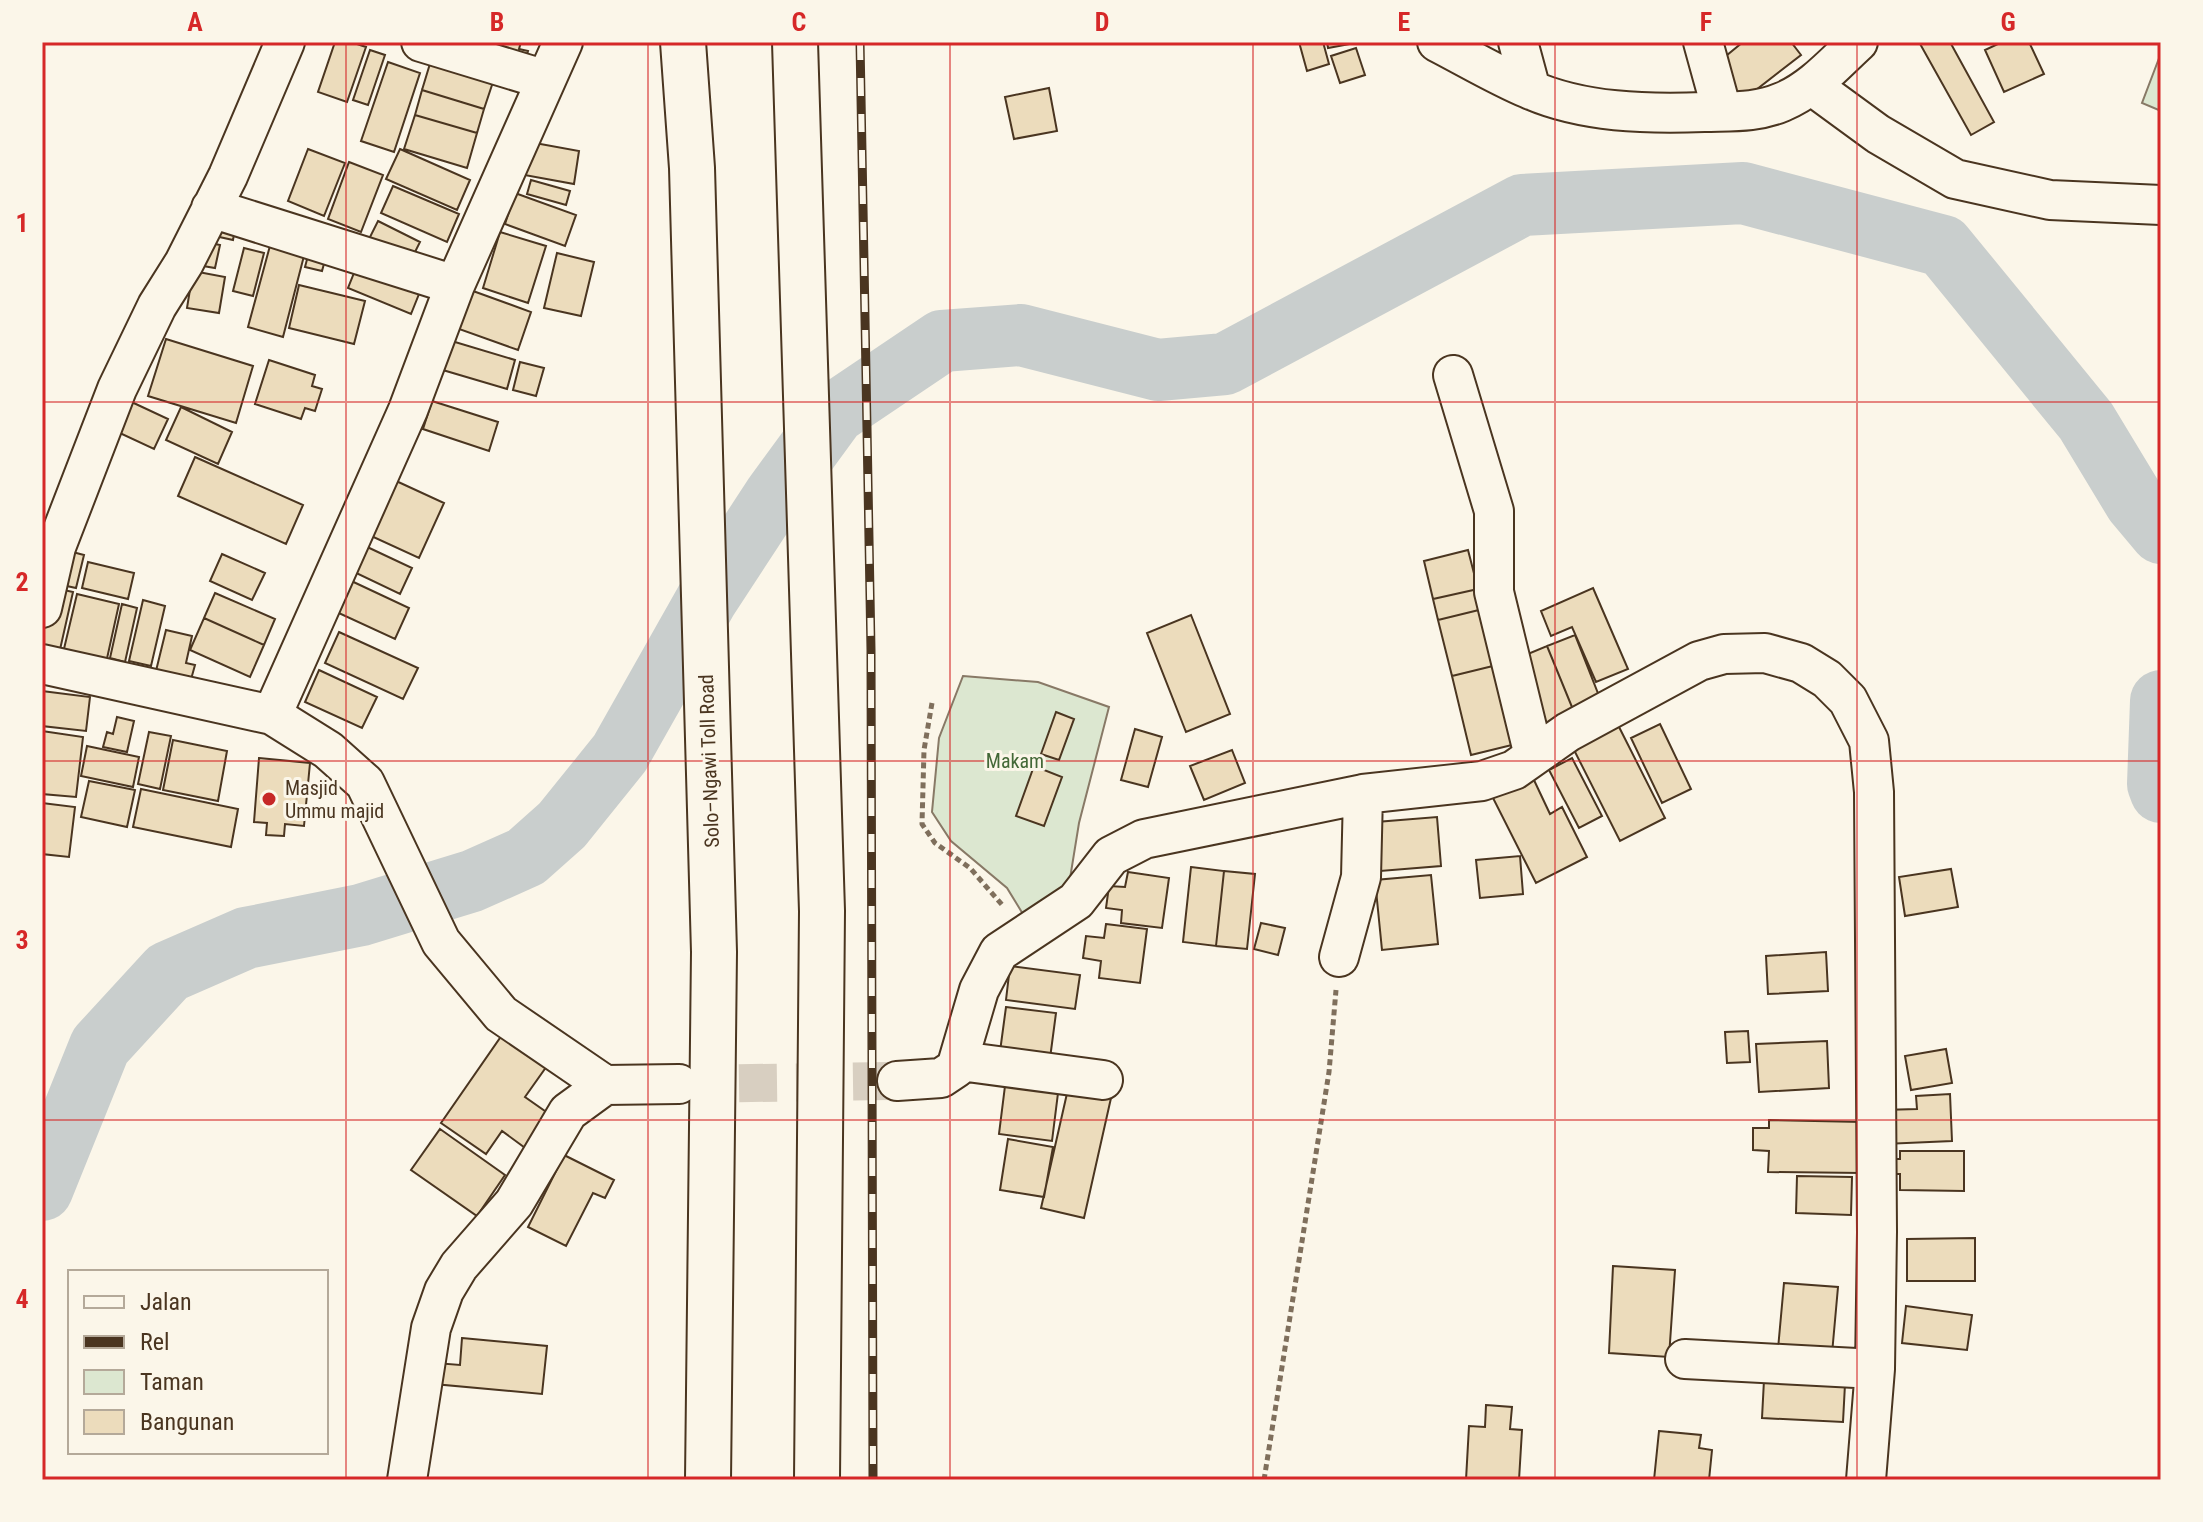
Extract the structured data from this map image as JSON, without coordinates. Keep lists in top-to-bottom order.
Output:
{
  "streets": {
    "highway": ["Solo–Ngawi Toll Road"]
  },
  "parks": ["Makam"],
  "places": ["Masjid Ummu majid"],
  "legend": [
    "Jalan",
    "Rel",
    "Taman",
    "Bangunan"
  ],
  "grid": {
    "columns": [
      "A",
      "B",
      "C",
      "D",
      "E",
      "F",
      "G"
    ],
    "rows": [
      "1",
      "2",
      "3",
      "4"
    ]
  }
}
